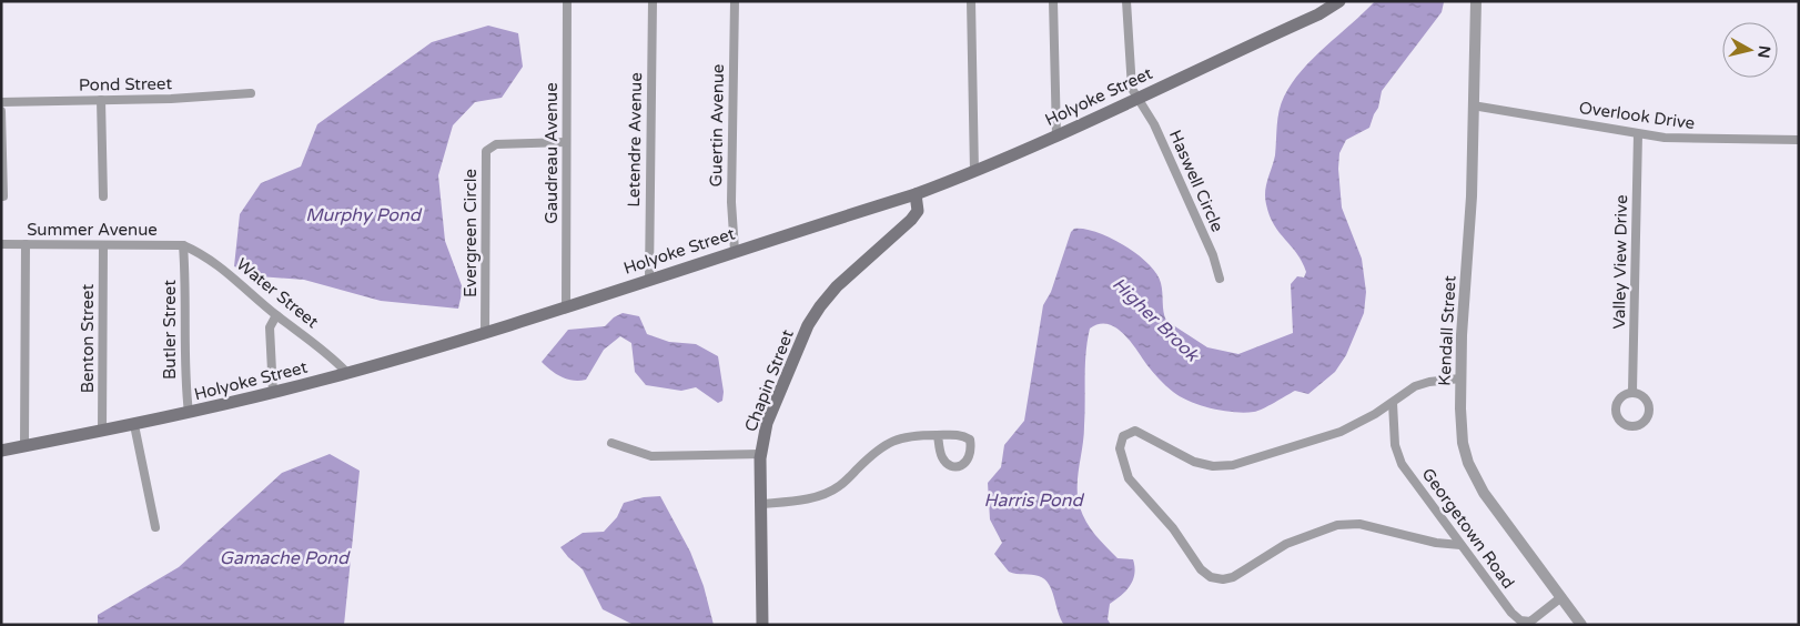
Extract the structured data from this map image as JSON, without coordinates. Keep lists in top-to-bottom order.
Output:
{
  "streets": {
    "main road": ["Holyoke Street", "Chapin Street"],
    "street": [
      "Pond Street",
      "Overlook Drive",
      "Guertin Avenue",
      "Letendre Avenue",
      "Gaudreau Avenue",
      "Haswell Circle",
      "Summer Avenue",
      "Evergreen Circle",
      "Valley View Drive",
      "Water Street",
      "Butler Street",
      "Kendall Street",
      "Benton Street",
      "Georgetown Road"
    ]
  },
  "crossings": [
    ["Holyoke Street", "Guertin Avenue"],
    ["Holyoke Street", "Letendre Avenue"],
    ["Holyoke Street", "Gaudreau Avenue"],
    ["Holyoke Street", "Haswell Circle"],
    ["Holyoke Street", "Evergreen Circle"],
    ["Holyoke Street", "Water Street"],
    ["Holyoke Street", "Butler Street"],
    ["Holyoke Street", "Benton Street"],
    ["Holyoke Street", "Chapin Street"],
    ["Overlook Drive", "Valley View Drive"],
    ["Overlook Drive", "Kendall Street"],
    ["Gaudreau Avenue", "Evergreen Circle"],
    ["Summer Avenue", "Water Street"],
    ["Summer Avenue", "Butler Street"],
    ["Summer Avenue", "Benton Street"],
    ["Water Street", "Butler Street"],
    ["Kendall Street", "Georgetown Road"]
  ],
  "water": [
    "Murphy Pond",
    "Higher Brook",
    "Harris Pond",
    "Gamache Pond"
  ],
  "north": "right"
}
